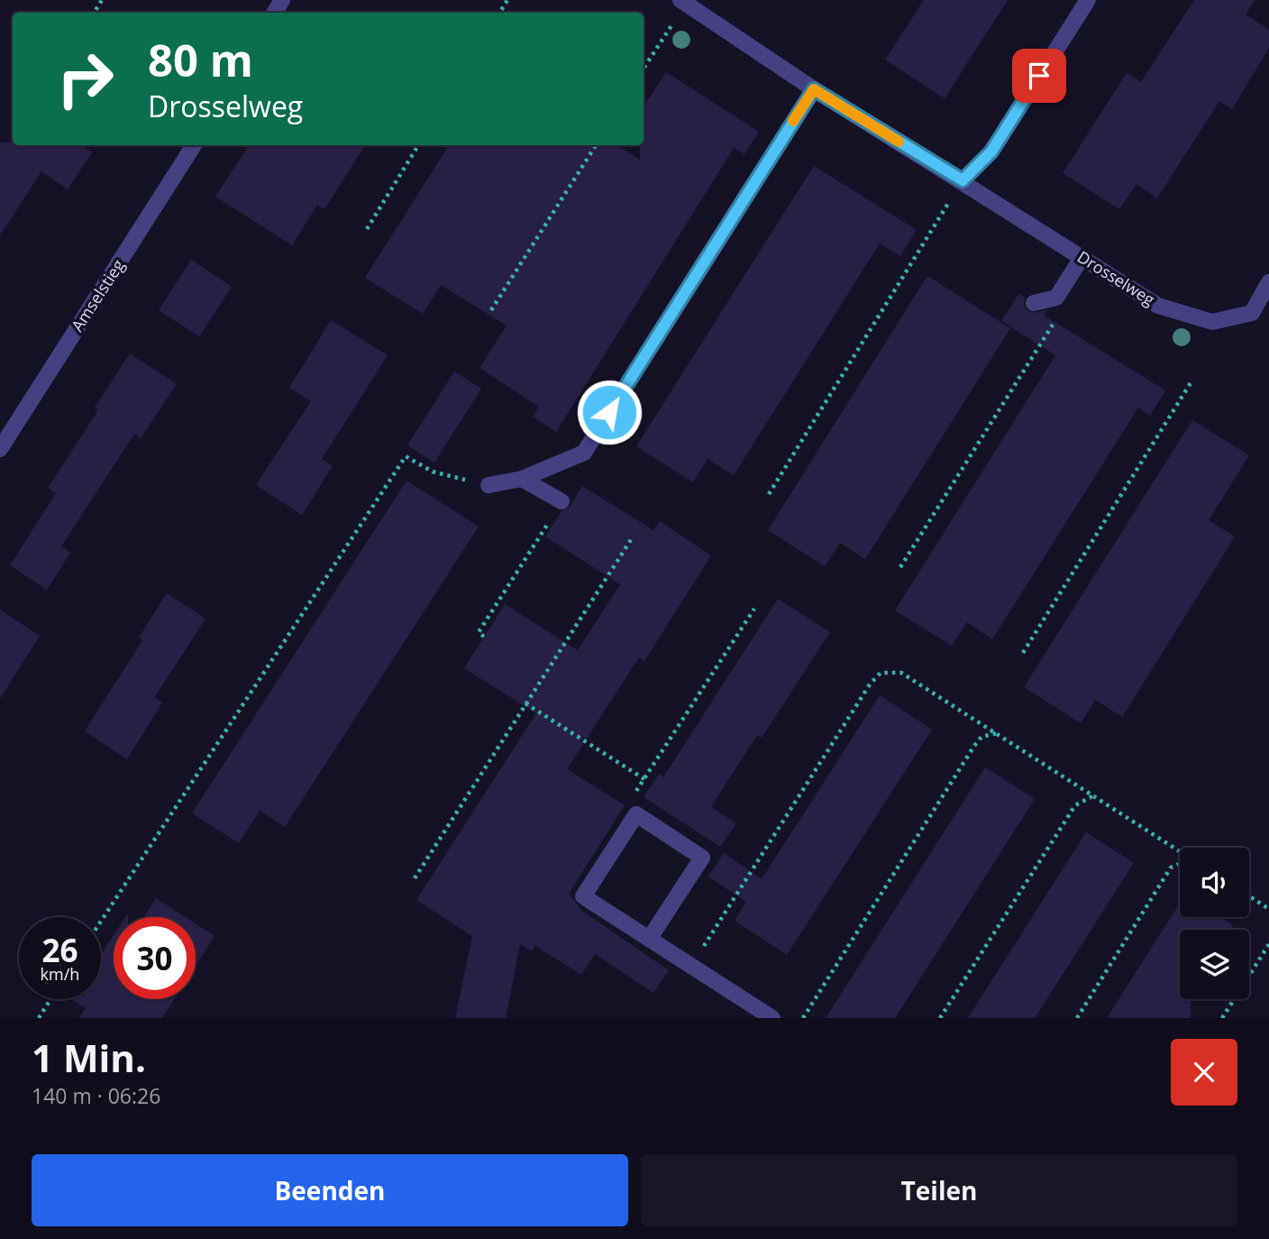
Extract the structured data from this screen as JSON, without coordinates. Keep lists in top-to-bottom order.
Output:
{
  "streets": {
    "street": ["Drosselweg", "Amselstieg"]
  },
  "page": {
    "turn": ["80 m", "Drosselweg"],
    "speed": "26 km/h",
    "limit": "30",
    "heading": ["1 Min.", "140 m · 06:26"],
    "buttons": ["Beenden", "Teilen"]
  }
}
